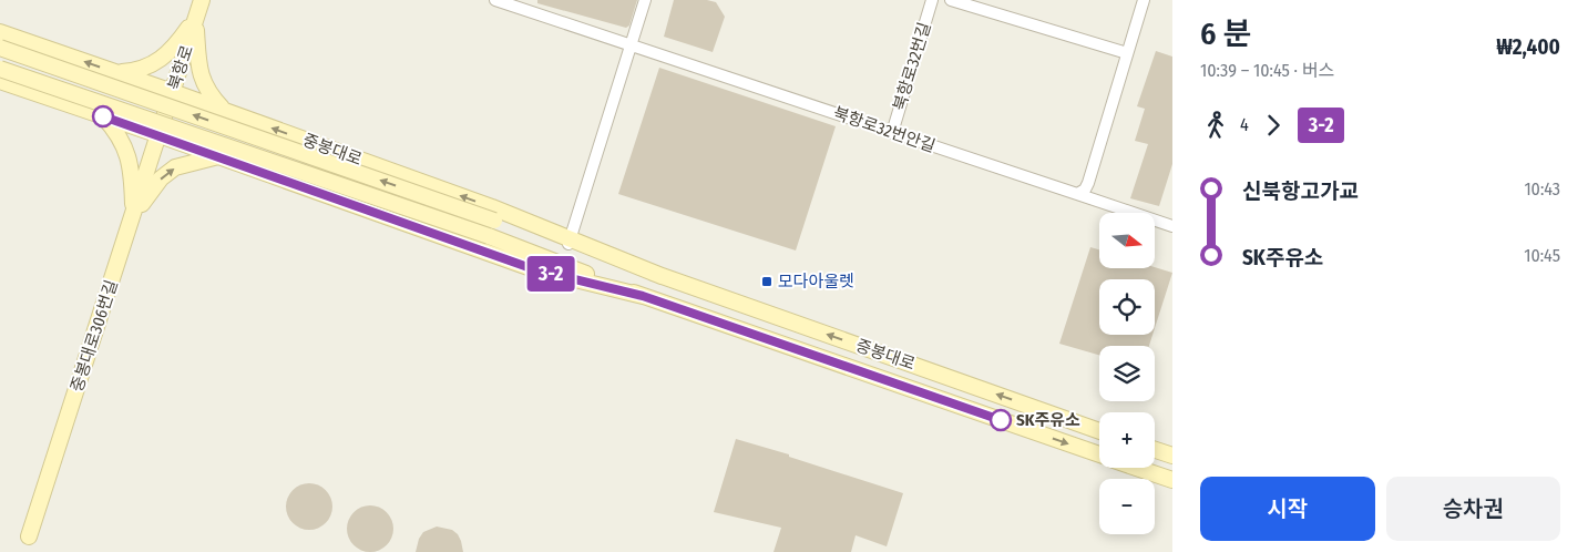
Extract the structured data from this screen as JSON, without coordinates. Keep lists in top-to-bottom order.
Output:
{
  "streets": {
    "main road": ["북항로", "중봉대로", "중봉대로306번길"],
    "street": ["북항로32번길", "북항로32번안길"]
  },
  "crossings": [
    ["북항로32번길", "북항로32번안길"],
    ["북항로", "중봉대로"],
    ["북항로", "중봉대로306번길"],
    ["중봉대로", "중봉대로306번길"]
  ],
  "places": {
    "transit": ["모다아울렛"],
    "other": ["SK주유소"]
  },
  "lines": ["bus line 3-2"],
  "north": "right",
  "page": {
    "on_map": "3-2",
    "heading": ["6 분", "10:39 – 10:45 · 버스", "₩2,400"],
    "legs": ["4", "3-2"],
    "list": [
      {
        "name": "신북항고가교",
        "value": "10:43"
      },
      {
        "name": "SK주유소",
        "value": "10:45"
      }
    ],
    "map_buttons": ["+", "−"],
    "buttons": ["시작", "승차권"]
  }
}
